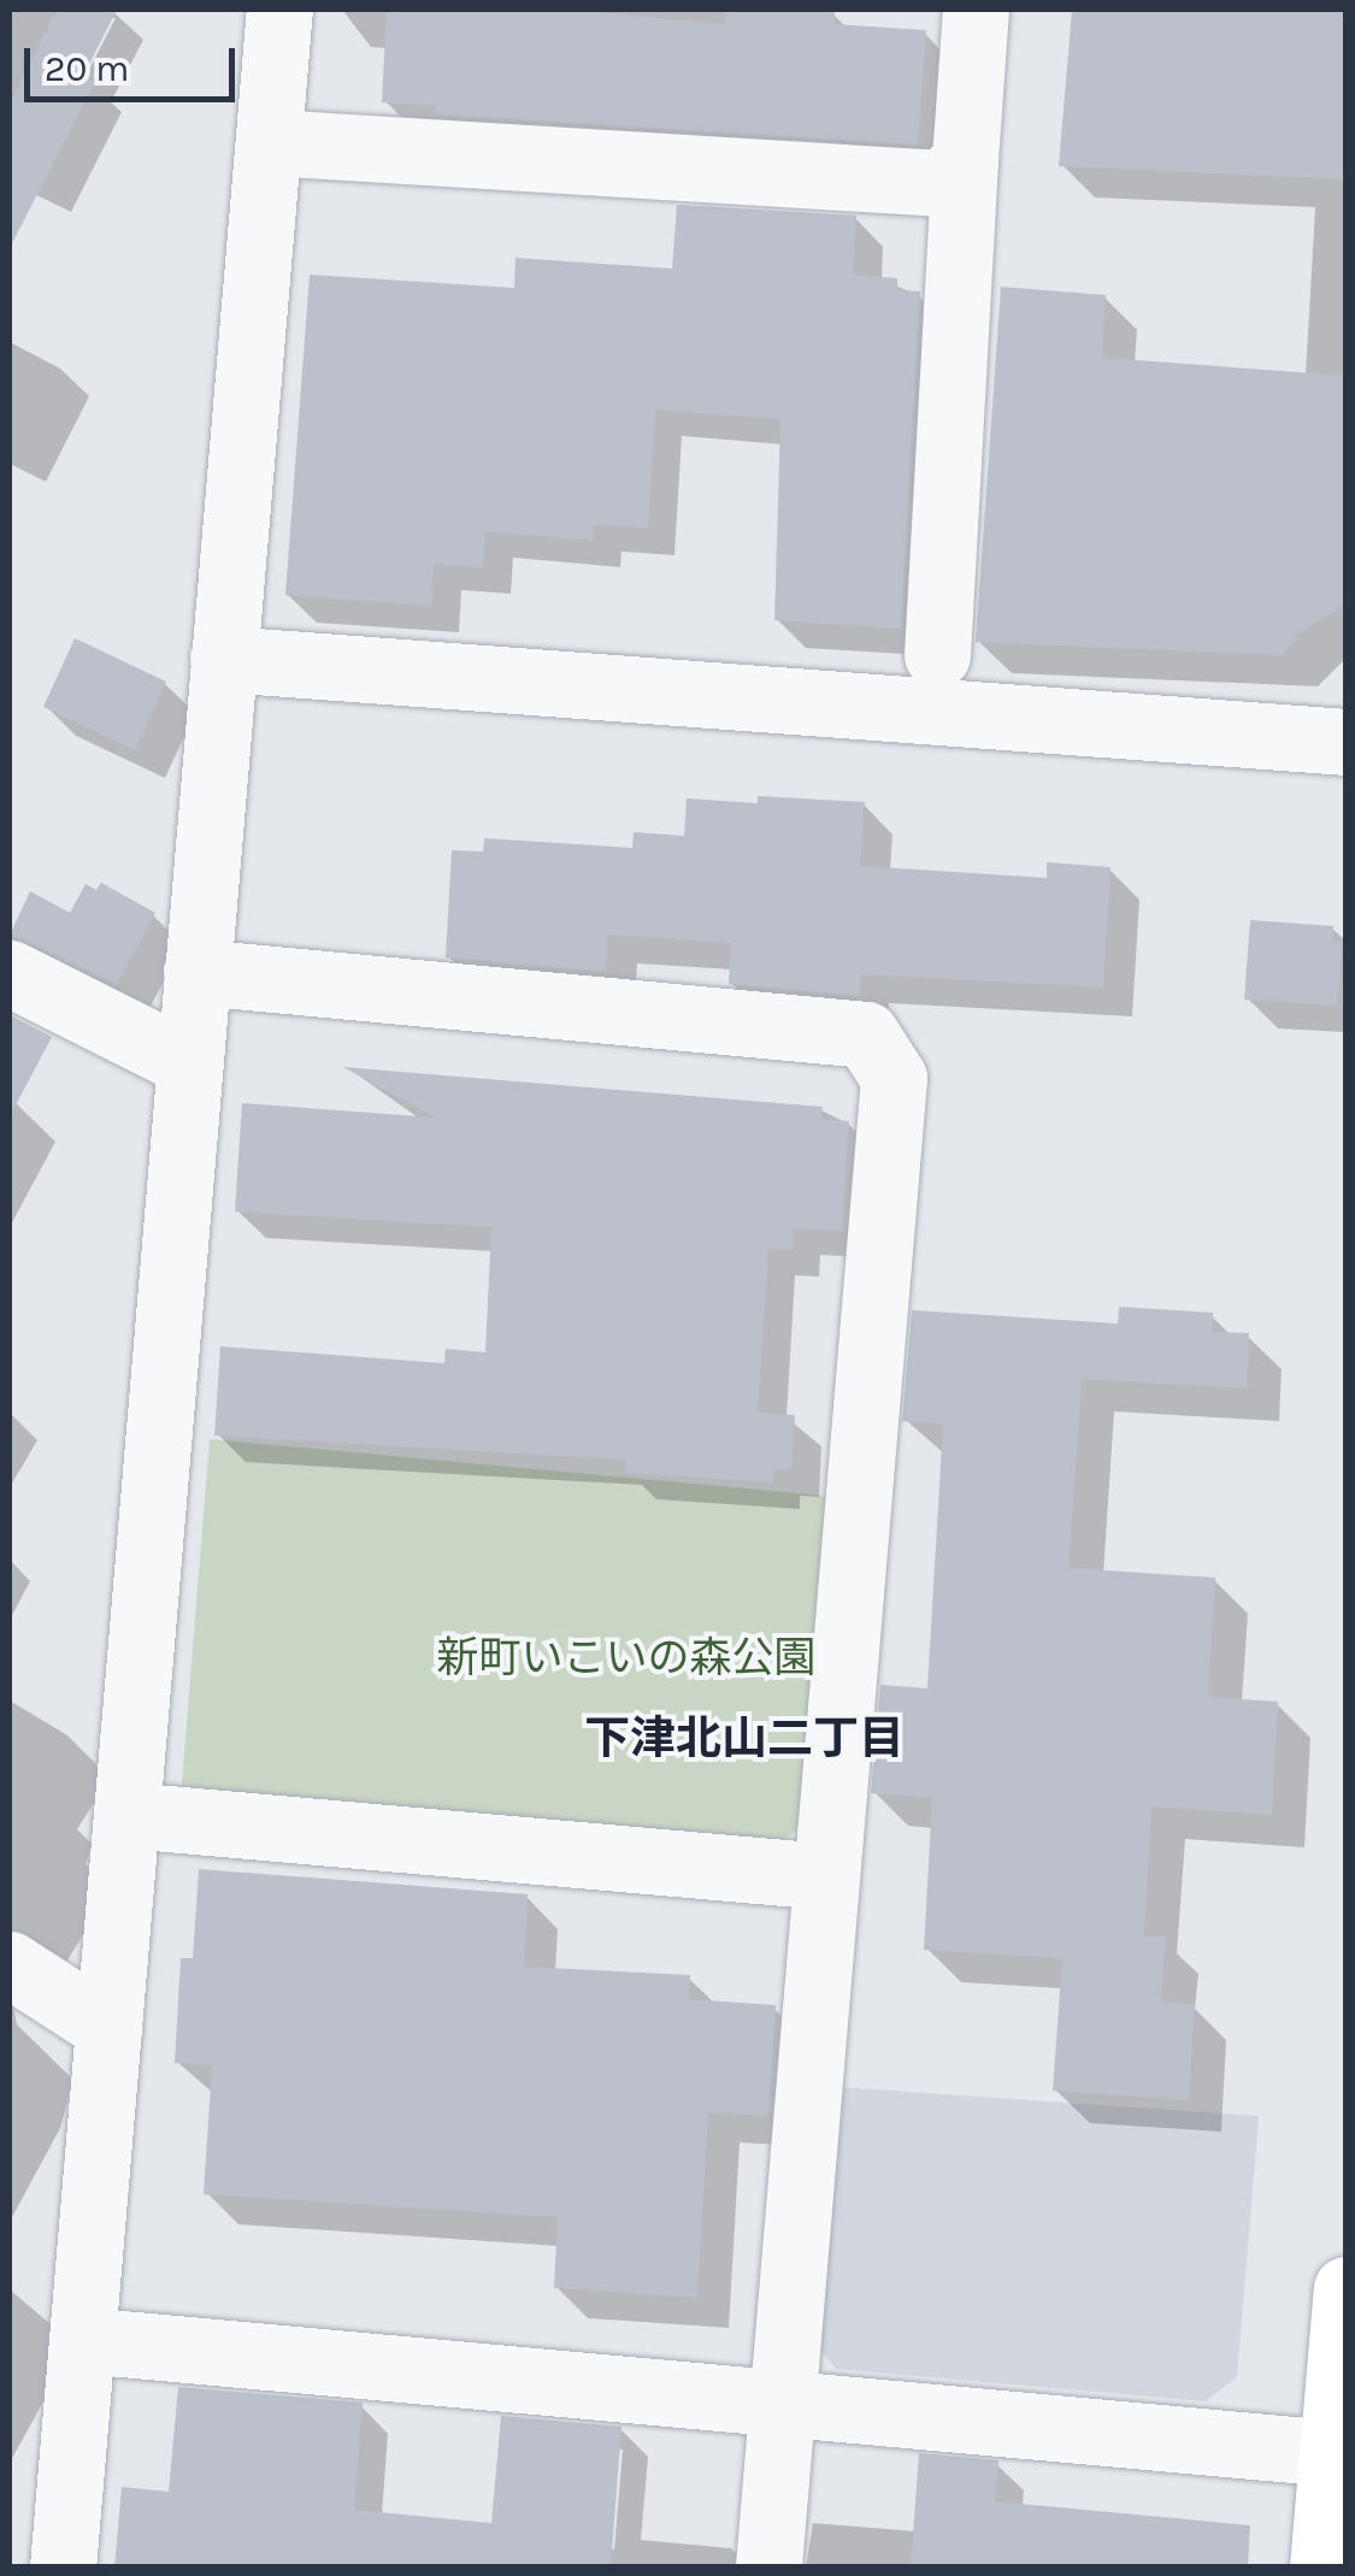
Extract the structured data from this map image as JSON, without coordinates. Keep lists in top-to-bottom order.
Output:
{
  "districts": ["下津北山二丁目"],
  "parks": ["新町いこいの森公園"],
  "scale_bar": "20 m"
}
